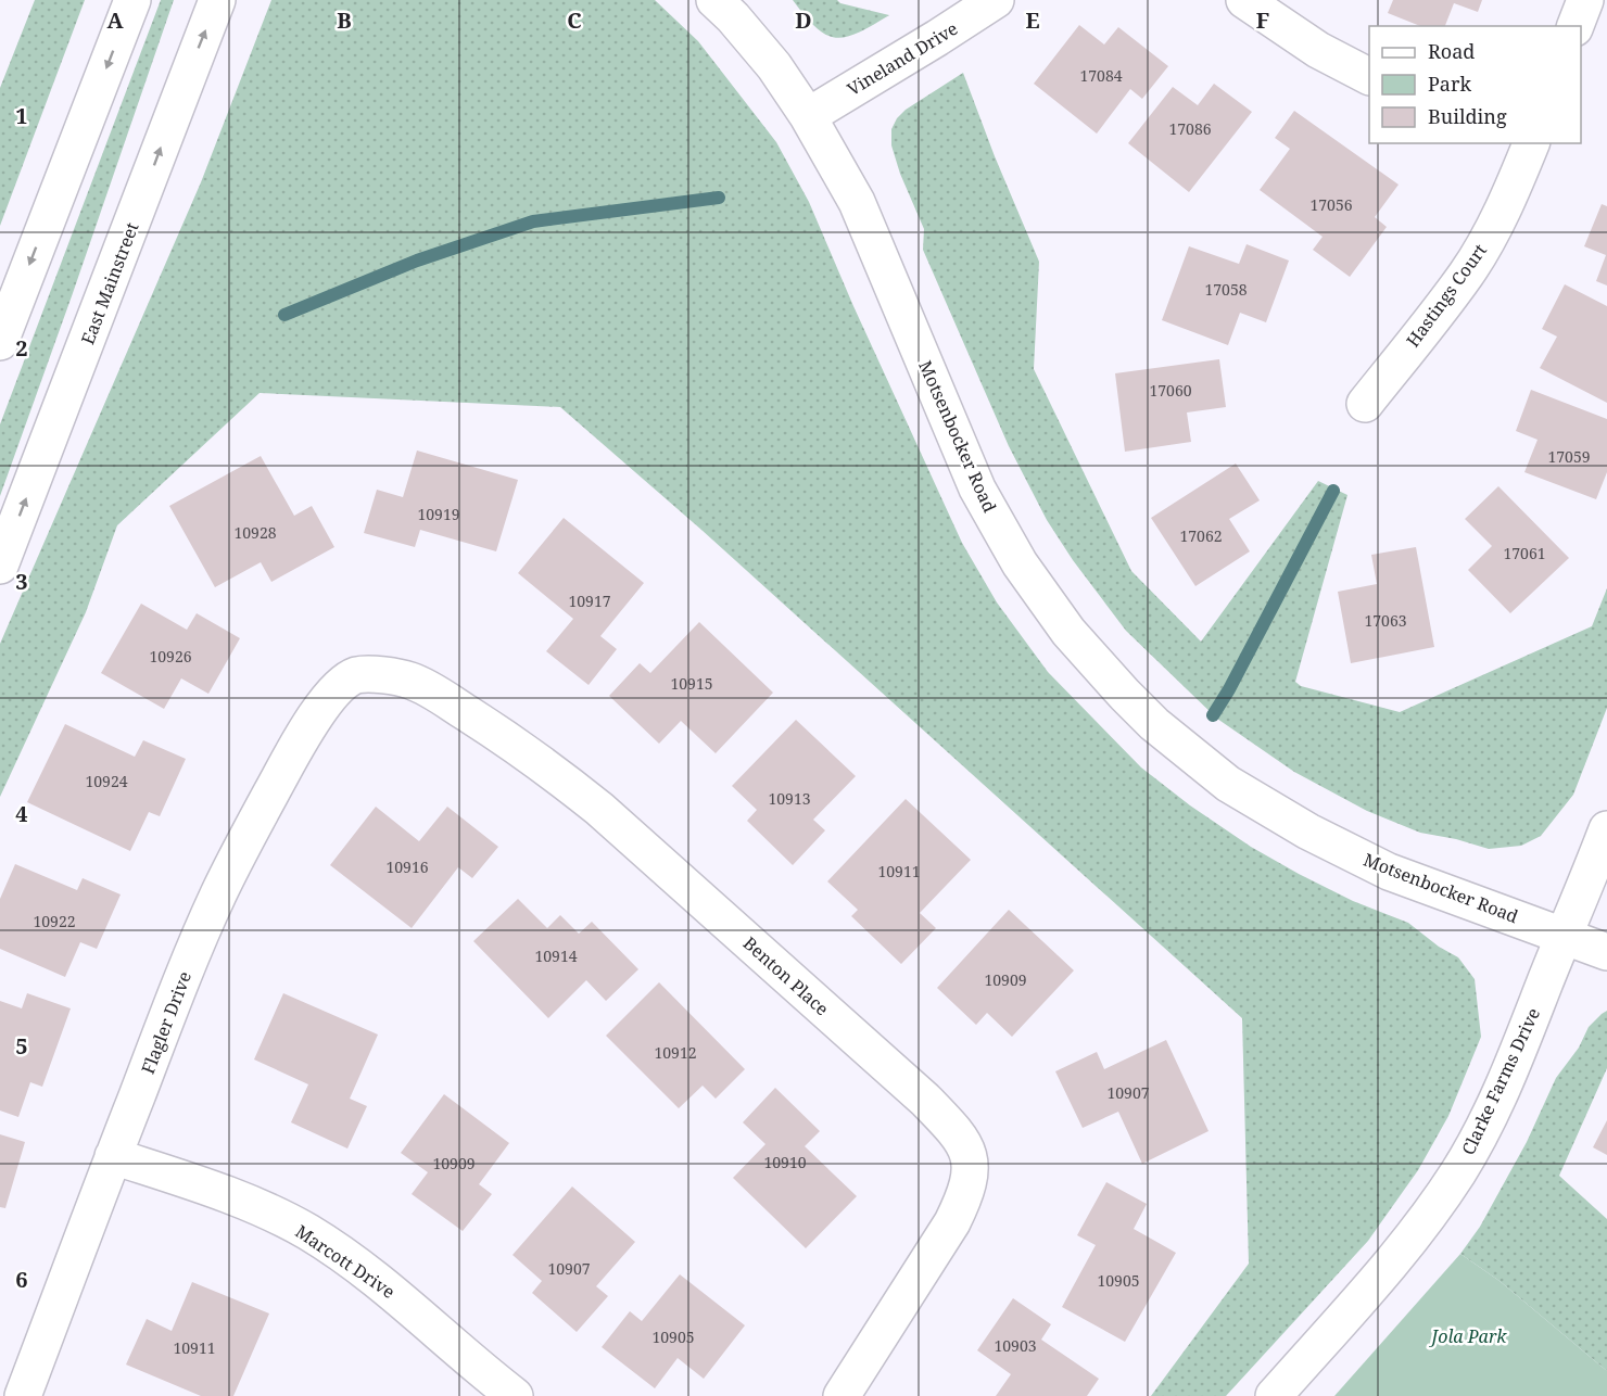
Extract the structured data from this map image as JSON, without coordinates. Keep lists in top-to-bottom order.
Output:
{
  "streets": {
    "street": [
      "Vineland Drive",
      "East Mainstreet",
      "Hastings Court",
      "Motsenbocker Road",
      "Benton Place",
      "Flagler Drive",
      "Clarke Farms Drive",
      "Marcott Drive"
    ]
  },
  "crossings": [
    ["Vineland Drive", "Motsenbocker Road"],
    ["Motsenbocker Road", "Clarke Farms Drive"],
    ["Benton Place", "Flagler Drive"],
    ["Flagler Drive", "Marcott Drive"]
  ],
  "parks": ["Jola Park"],
  "house_numbers": [
    "17084",
    "17086",
    "17056",
    "17058",
    "17060",
    "17059",
    "10919",
    "10928",
    "17062",
    "17061",
    "10917",
    "17063",
    "10926",
    "10915",
    "10924",
    "10913",
    "10916",
    "10911",
    "10922",
    "10914",
    "10909",
    "10912",
    "10907",
    "10910",
    "10909",
    "10907",
    "10905",
    "10905",
    "10903",
    "10911"
  ],
  "legend": ["Road", "Park", "Building"],
  "grid": {
    "columns": [
      "A",
      "B",
      "C",
      "D",
      "E",
      "F"
    ],
    "rows": [
      "1",
      "2",
      "3",
      "4",
      "5",
      "6"
    ]
  }
}
